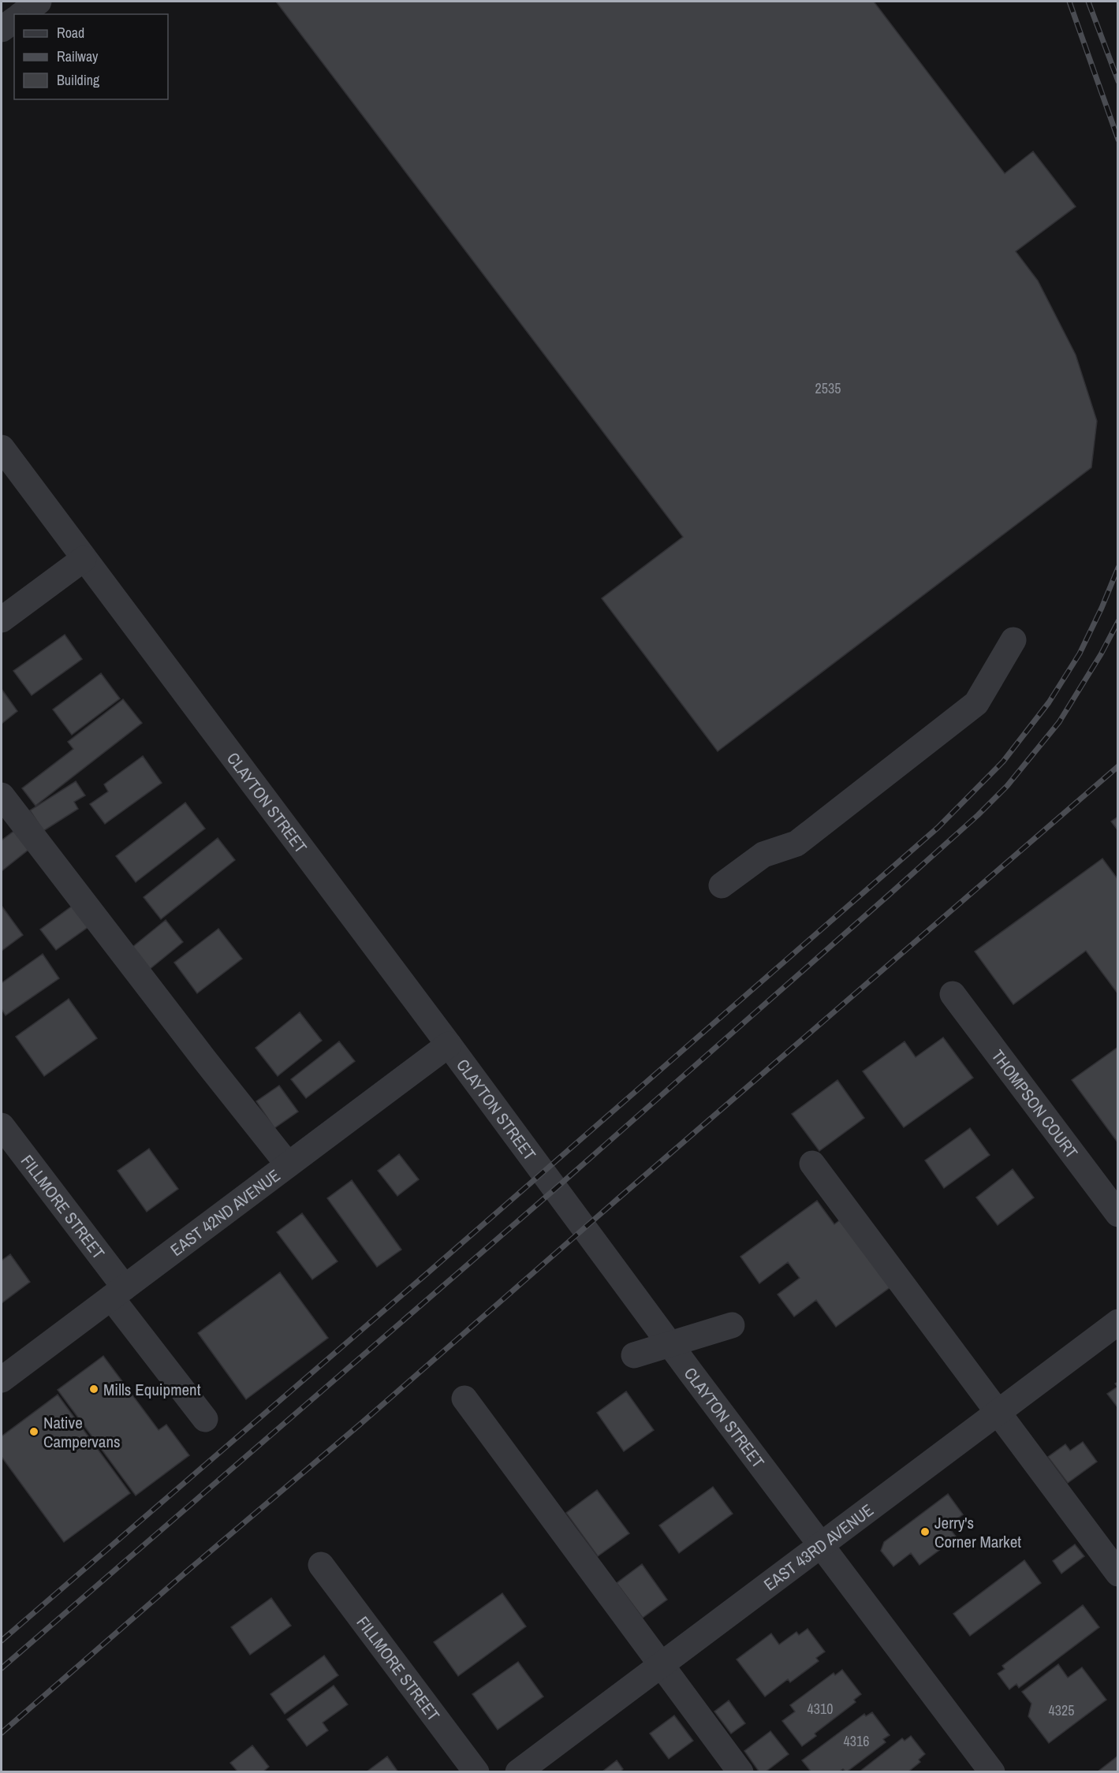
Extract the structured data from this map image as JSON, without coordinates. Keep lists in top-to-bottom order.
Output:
{
  "streets": {
    "street": [
      "CLAYTON STREET",
      "THOMPSON COURT",
      "FILLMORE STREET",
      "EAST 42ND AVENUE",
      "EAST 43RD AVENUE"
    ]
  },
  "crossings": [
    ["CLAYTON STREET", "EAST 42ND AVENUE"],
    ["CLAYTON STREET", "EAST 43RD AVENUE"],
    ["FILLMORE STREET", "EAST 42ND AVENUE"]
  ],
  "places": ["Mills Equipment", "Native Campervans", "Jerry's Corner Market"],
  "house_numbers": [
    "2535",
    "4310",
    "4325",
    "4316"
  ],
  "legend": ["Road", "Railway", "Building"]
}
